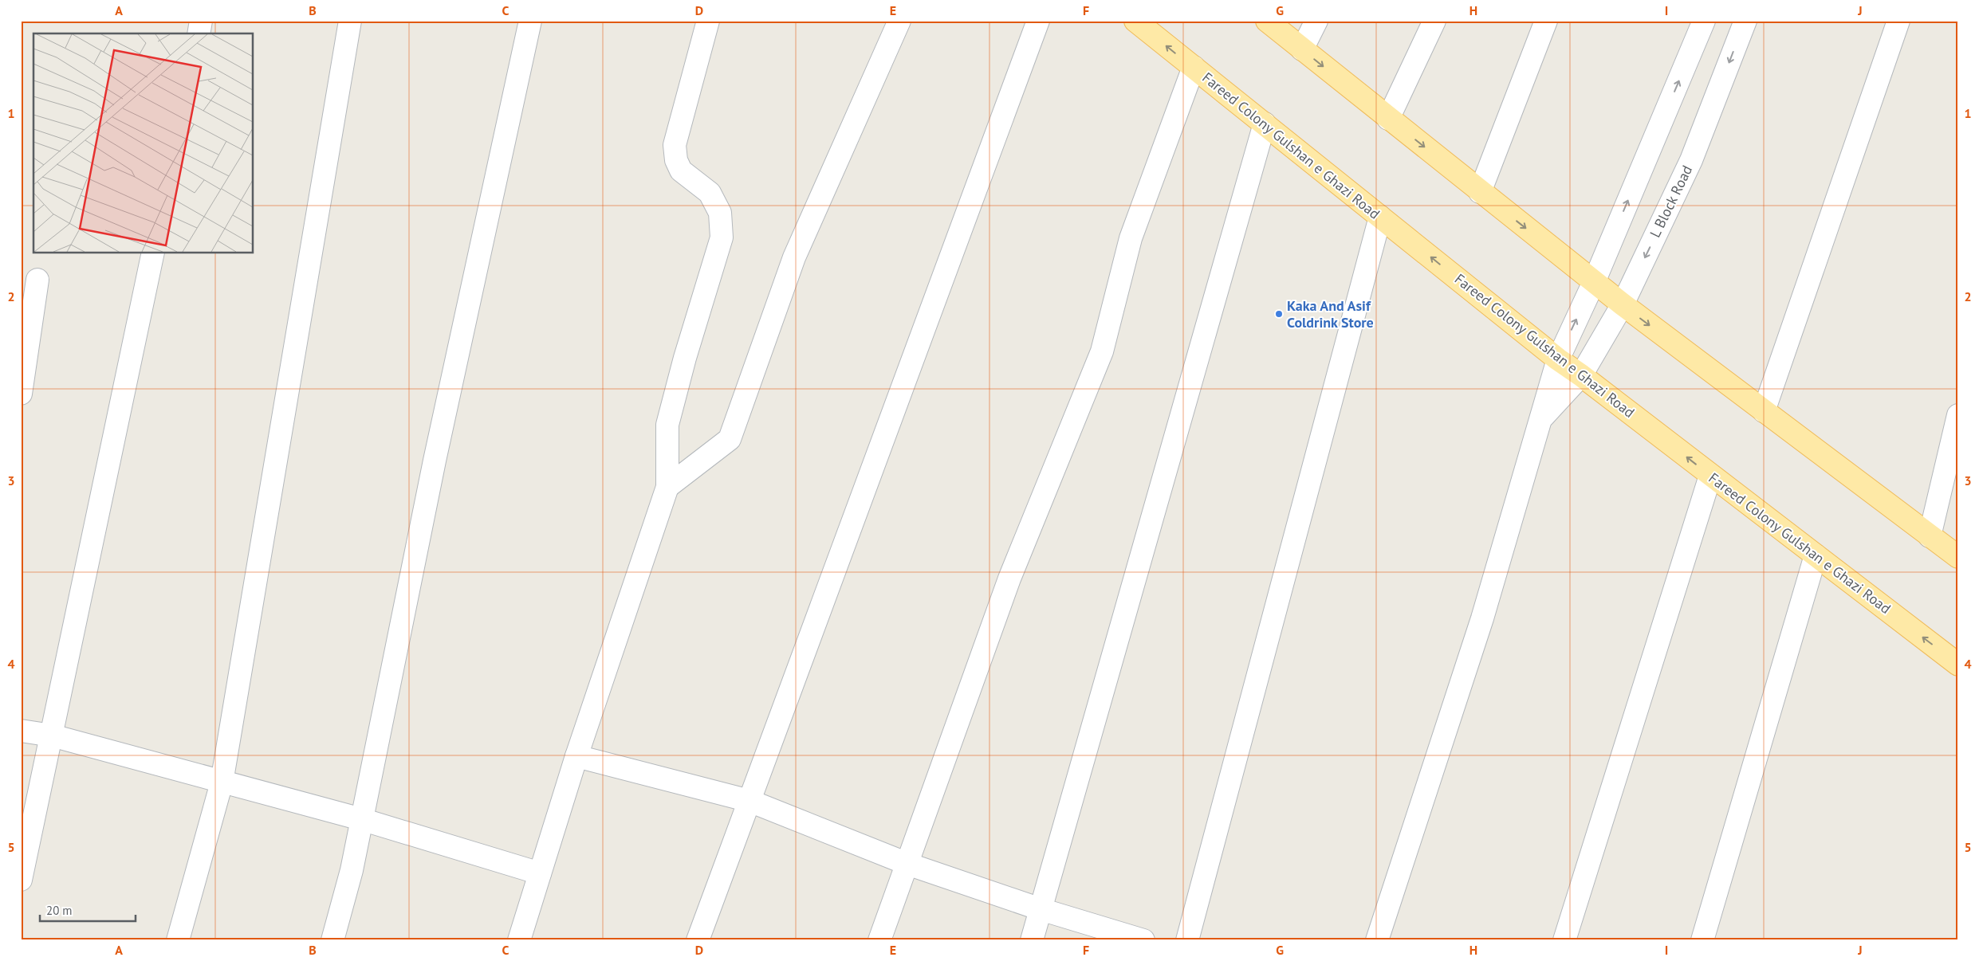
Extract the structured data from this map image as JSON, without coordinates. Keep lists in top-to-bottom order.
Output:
{
  "streets": {
    "main road": ["Fareed Colony Gulshan e Ghazi Road"],
    "street": ["L Block Road"]
  },
  "crossings": [
    ["Fareed Colony Gulshan e Ghazi Road", "L Block Road"]
  ],
  "places": ["Kaka And Asif Coldrink Store"],
  "scale_bar": "20 m",
  "grid": {
    "columns": [
      "A",
      "B",
      "C",
      "D",
      "E",
      "F",
      "G",
      "H",
      "I",
      "J"
    ],
    "rows": [
      "1",
      "2",
      "3",
      "4",
      "5"
    ]
  }
}
